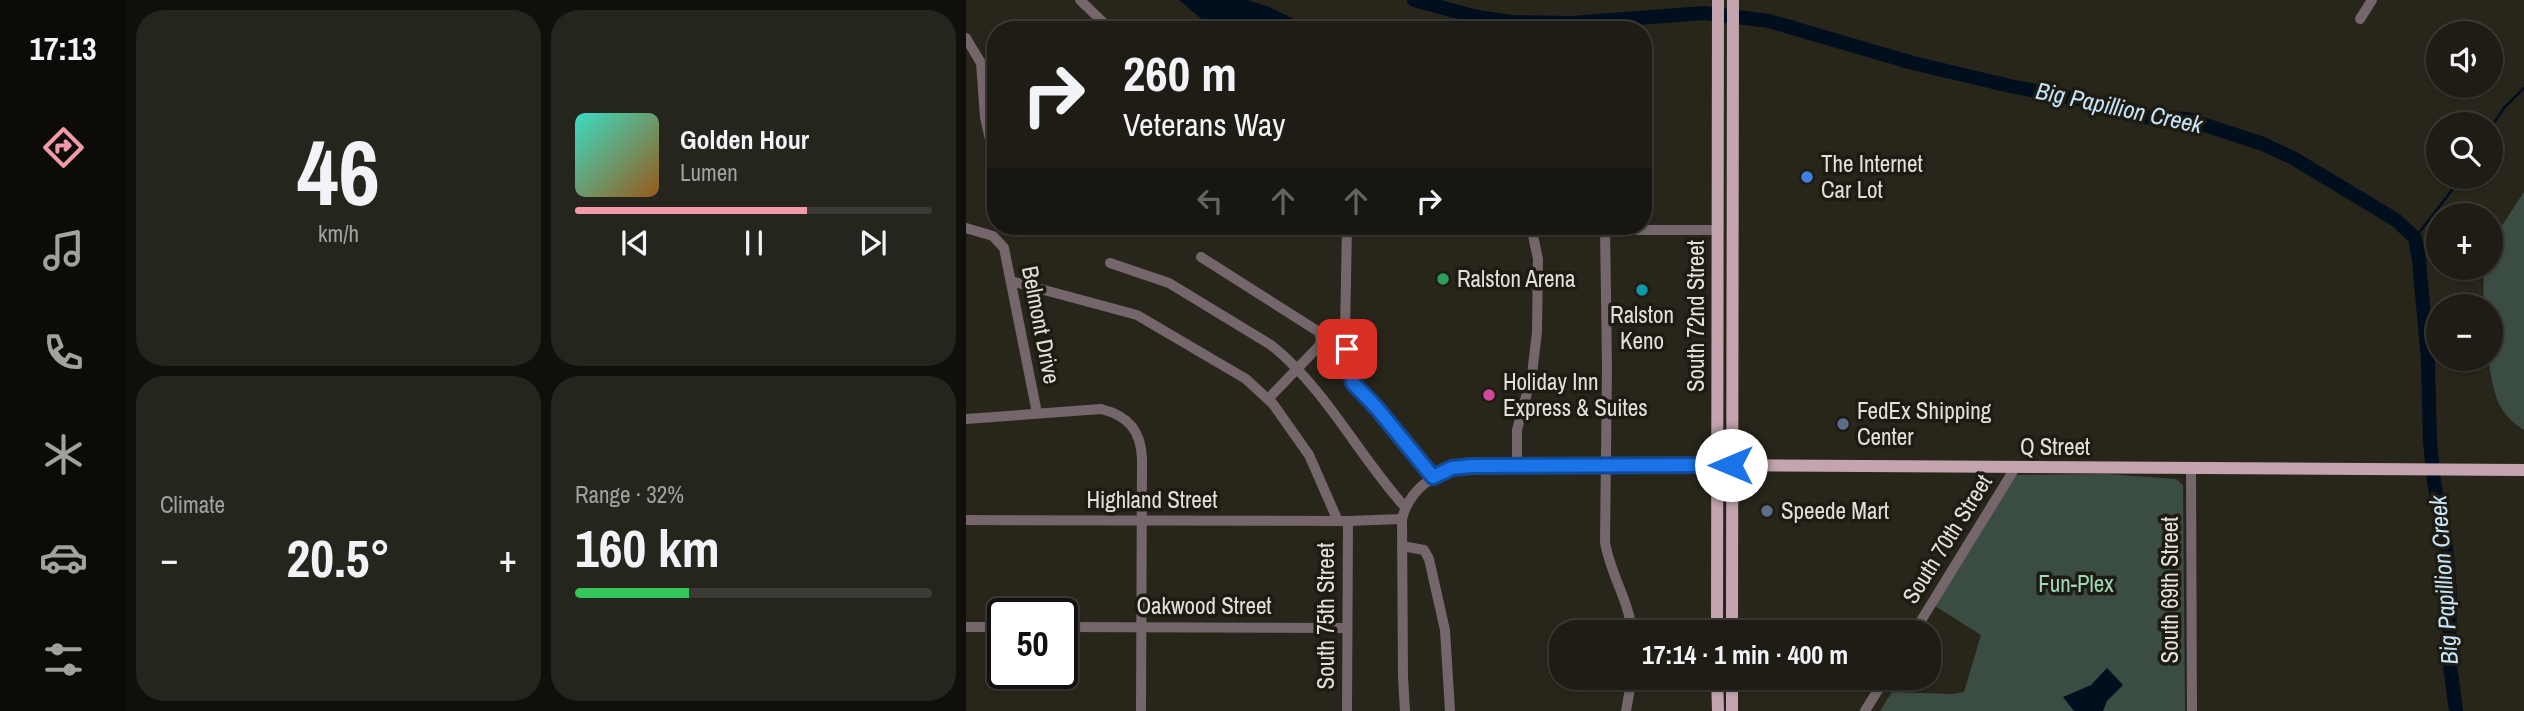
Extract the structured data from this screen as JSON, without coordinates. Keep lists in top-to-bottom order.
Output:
{
  "streets": {
    "main road": ["South 72nd Street", "Q Street"],
    "street": [
      "Belmont Drive",
      "Highland Street",
      "South 70th Street",
      "South 69th Street",
      "Oakwood Street",
      "South 75th Street"
    ]
  },
  "crossings": [
    ["South 72nd Street", "Q Street"],
    ["Q Street", "Highland Street"],
    ["Q Street", "South 70th Street"],
    ["Q Street", "South 69th Street"],
    ["Highland Street", "South 75th Street"],
    ["Oakwood Street", "South 75th Street"]
  ],
  "water": ["Big Papillion Creek"],
  "parks": ["Fun-Plex"],
  "places": [
    "The Internet Car Lot",
    "Ralston Arena",
    "Ralston Keno",
    "Holiday Inn Express & Suites",
    "FedEx Shipping Center",
    "Speede Mart"
  ],
  "page": {
    "tabs": "17:13",
    "tile": [
      ["46", "km/h"],
      "Climate",
      ["Range · 32%", "160 km"]
    ],
    "map_buttons": ["+", "−"],
    "turn": ["260 m", "Veterans Way"],
    "song": ["Golden Hour", "Lumen"],
    "heat": ["−", "20.5°", "+"],
    "limit": "50",
    "trip": "17:14 · 1 min · 400 m"
  }
}
